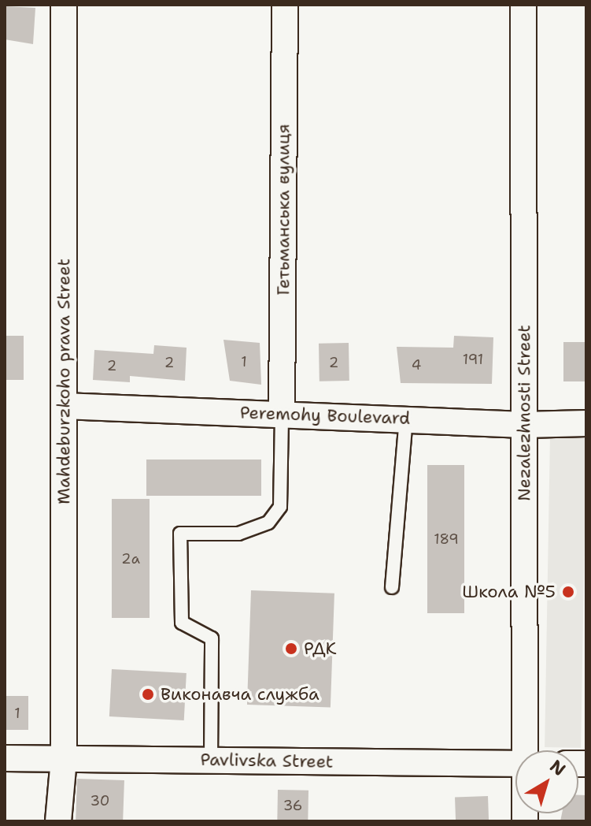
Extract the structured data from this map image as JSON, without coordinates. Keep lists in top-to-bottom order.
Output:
{
  "streets": {
    "street": [
      "Гетьманська вулиця",
      "Mahdeburzkoho prava Street",
      "Nezalezhnosti Street",
      "Peremohy Boulevard",
      "Pavlivska Street"
    ]
  },
  "crossings": [
    ["Гетьманська вулиця", "Peremohy Boulevard"],
    ["Mahdeburzkoho prava Street", "Peremohy Boulevard"],
    ["Mahdeburzkoho prava Street", "Pavlivska Street"],
    ["Nezalezhnosti Street", "Peremohy Boulevard"]
  ],
  "places": ["Школа №5", "РДК", "Виконавча служба"],
  "house_numbers": [
    "191",
    "1",
    "2",
    "2",
    "4",
    "2",
    "189",
    "2а",
    "1",
    "30",
    "36"
  ],
  "north": "top right"
}
